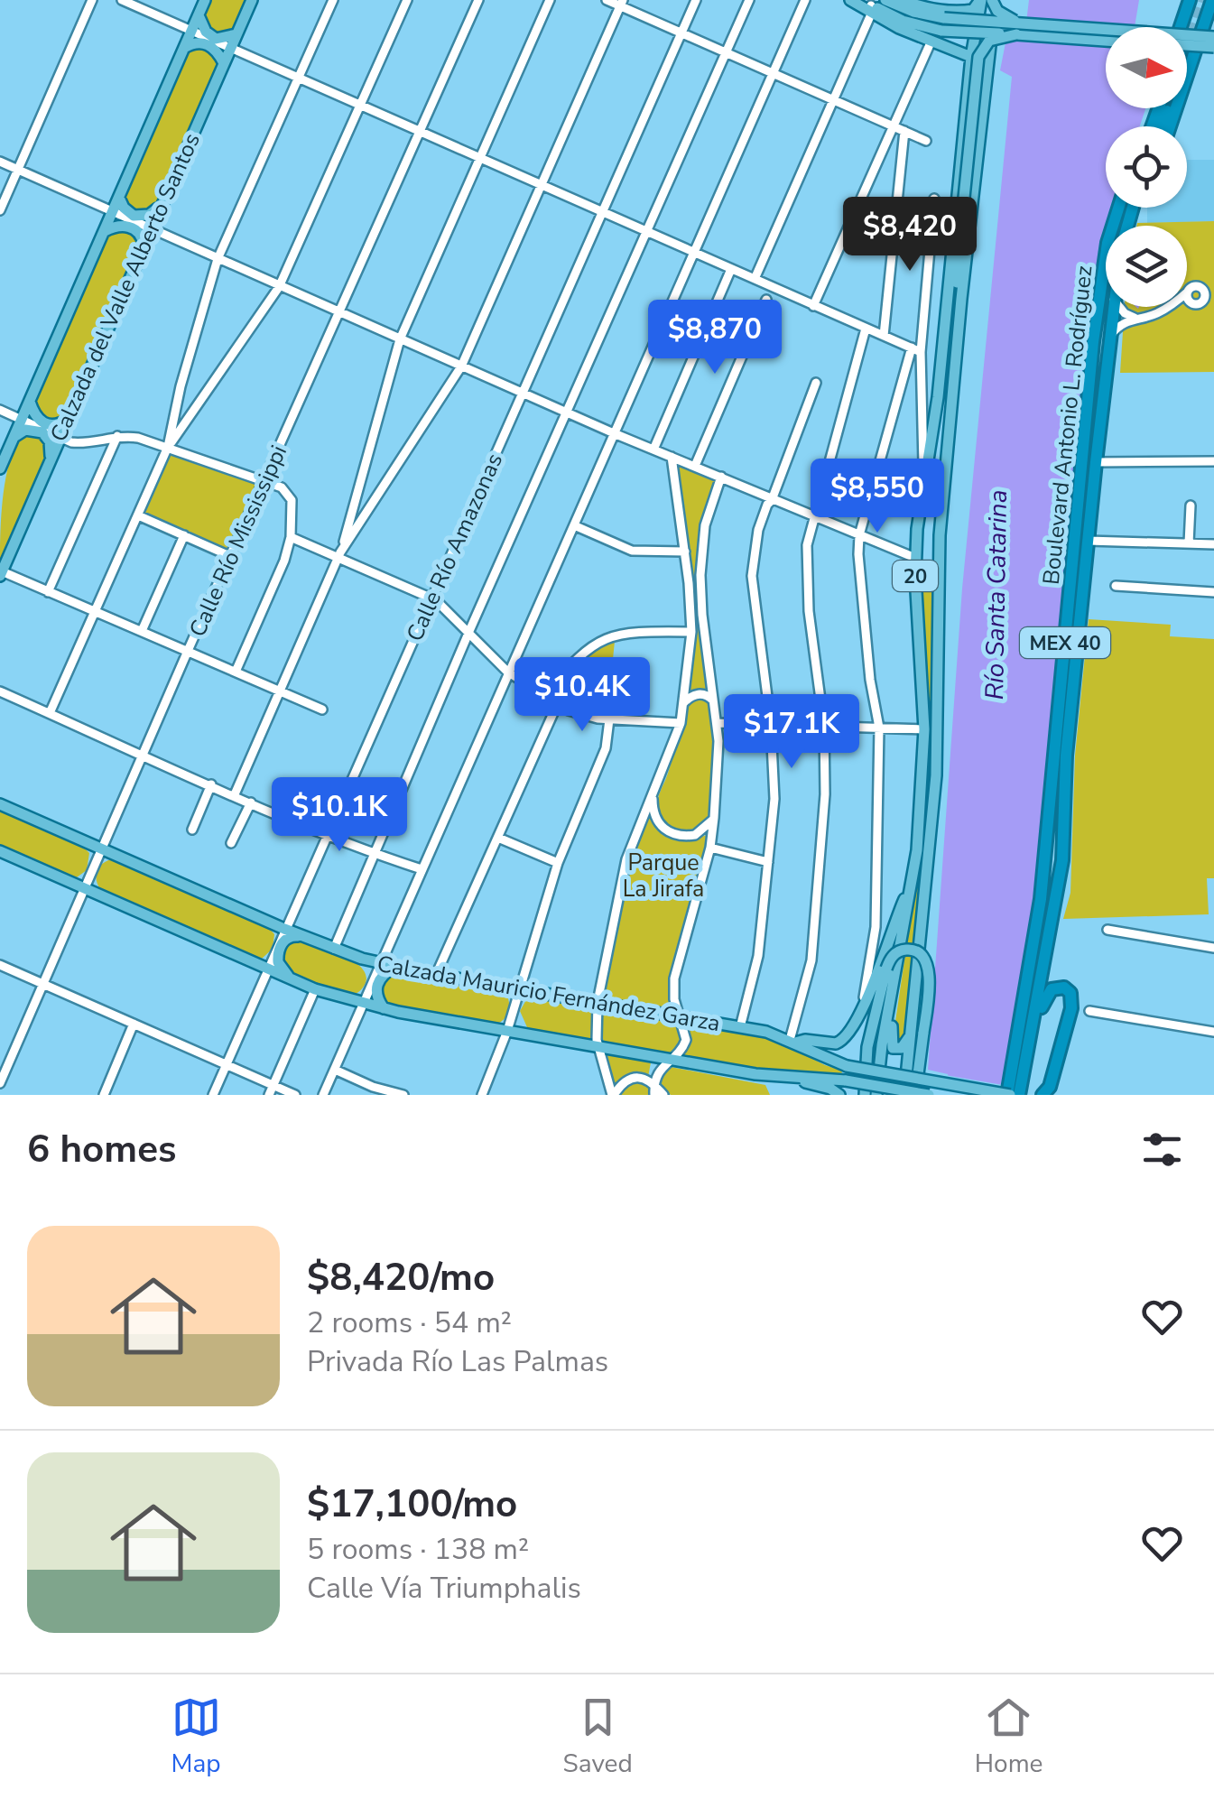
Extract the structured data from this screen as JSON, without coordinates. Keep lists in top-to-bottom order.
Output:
{
  "streets": {
    "highway": ["Boulevard Antonio L. Rodríguez", "MEX 40"],
    "main road": ["Calzada del Valle Alberto Santos", "20", "Calzada Mauricio Fernández Garza"],
    "street": ["Calle Río Mississippi", "Calle Río Amazonas"]
  },
  "crossings": [
    ["Boulevard Antonio L. Rodríguez", "Calzada Mauricio Fernández Garza"],
    ["Calle Río Mississippi", "Calzada Mauricio Fernández Garza"],
    ["Calle Río Amazonas", "Calzada Mauricio Fernández Garza"]
  ],
  "water": ["Río Santa Catarina"],
  "parks": ["Parque La Jirafa"],
  "north": "right",
  "page": {
    "price": [
      "$8,420",
      "$8,870",
      "$8,550",
      "$10.4K",
      "$17.1K",
      "$10.1K"
    ],
    "heading": "6 homes",
    "list": [
      {
        "name": "$8,420/mo",
        "note": "2 rooms · 54 m² · Privada Río Las Palmas"
      },
      {
        "name": "$17,100/mo",
        "note": "5 rooms · 138 m² · Calle Vía Triumphalis"
      }
    ],
    "tabs": ["Map", "Saved", "Home"]
  }
}
